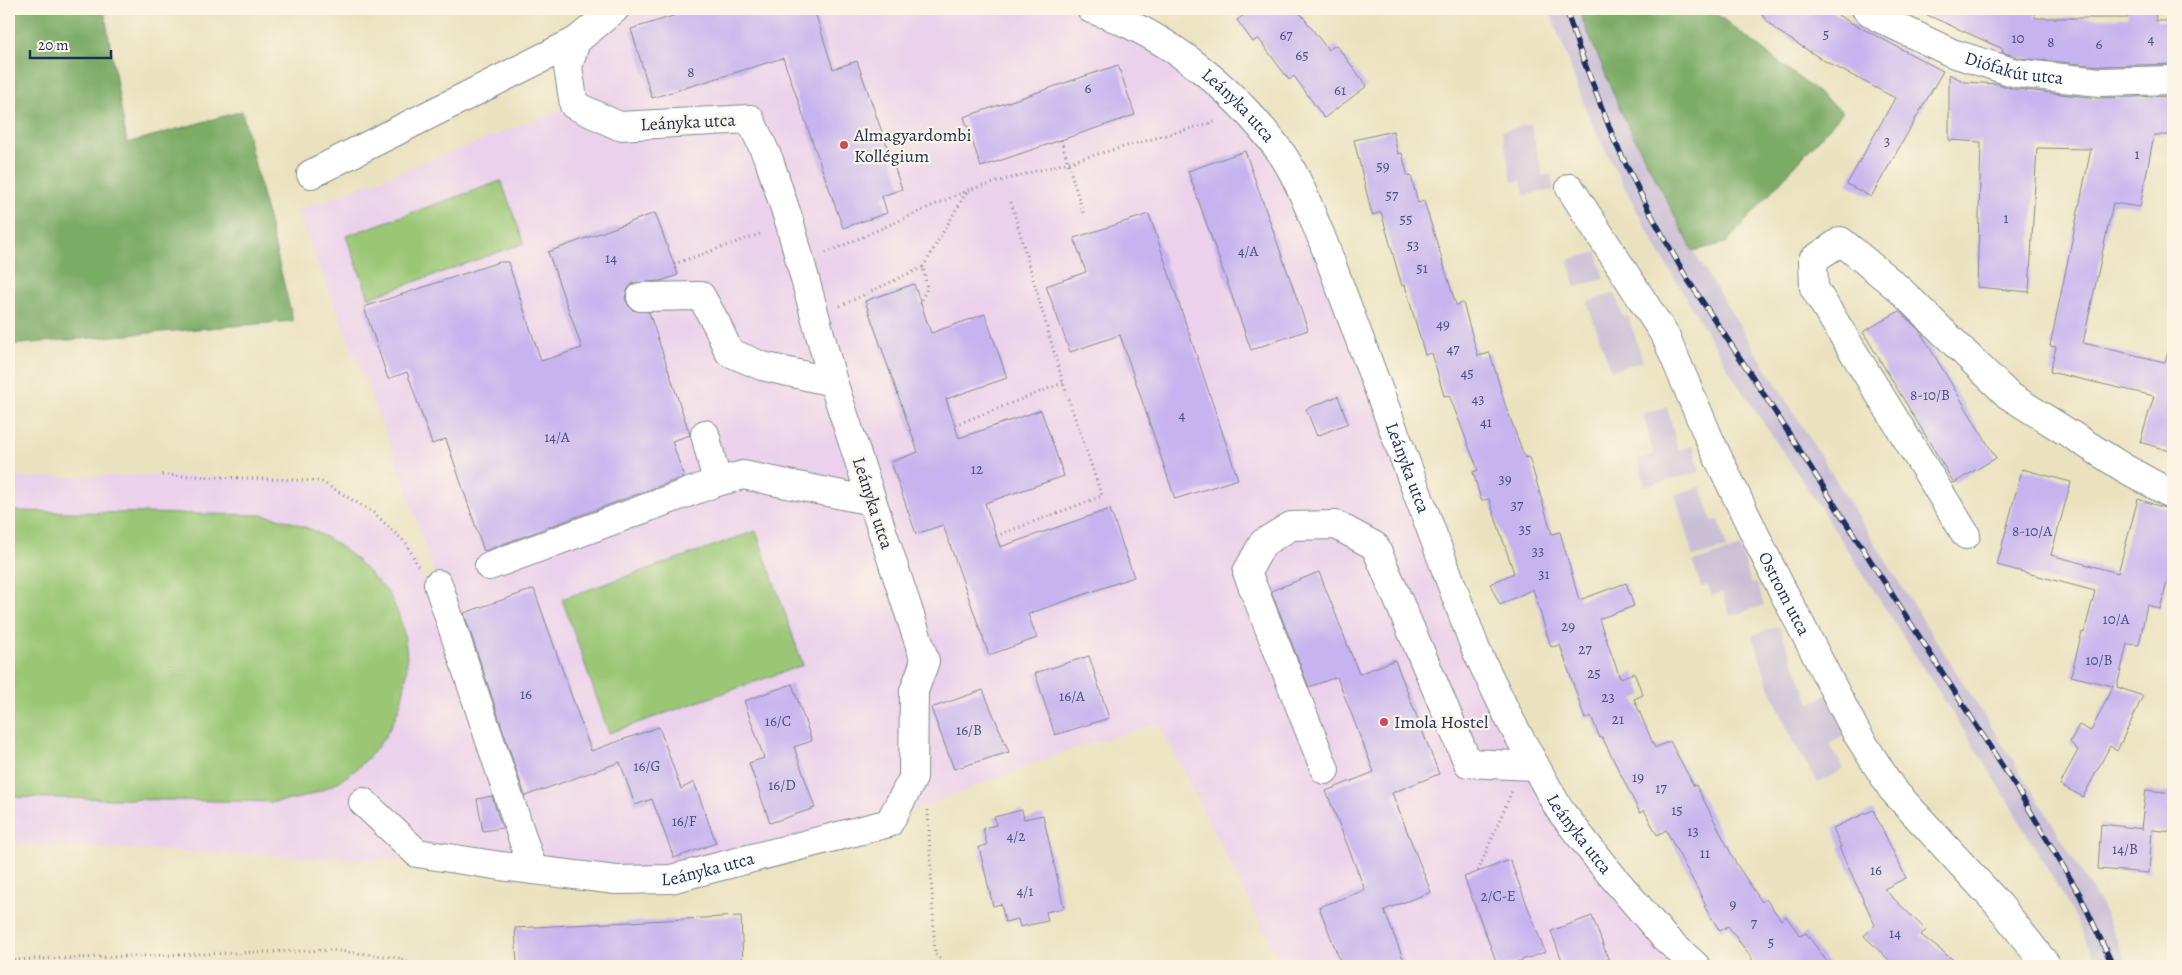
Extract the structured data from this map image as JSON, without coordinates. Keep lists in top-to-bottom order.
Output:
{
  "streets": {
    "street": ["Diófakút utca", "Leányka utca", "Ostrom utca"]
  },
  "places": ["Almagyardombi Kollégium", "Imola Hostel"],
  "house_numbers": [
    "5",
    "67",
    "10",
    "4",
    "8",
    "6",
    "65",
    "8",
    "6",
    "61",
    "3",
    "1",
    "59",
    "57",
    "1",
    "55",
    "53",
    "4/A",
    "14",
    "51",
    "49",
    "47",
    "45",
    "8-10/B",
    "43",
    "4",
    "41",
    "14/A",
    "12",
    "39",
    "37",
    "35",
    "8-10/A",
    "33",
    "31",
    "10/A",
    "29",
    "27",
    "10/B",
    "25",
    "16",
    "16/A",
    "23",
    "21",
    "16/C",
    "16/B",
    "16/G",
    "19",
    "16/D",
    "17",
    "15",
    "16/F",
    "13",
    "4/2",
    "14/B",
    "11",
    "16",
    "4/1",
    "2/C-E",
    "9",
    "7",
    "14",
    "5"
  ],
  "scale_bar": "20 m"
}
